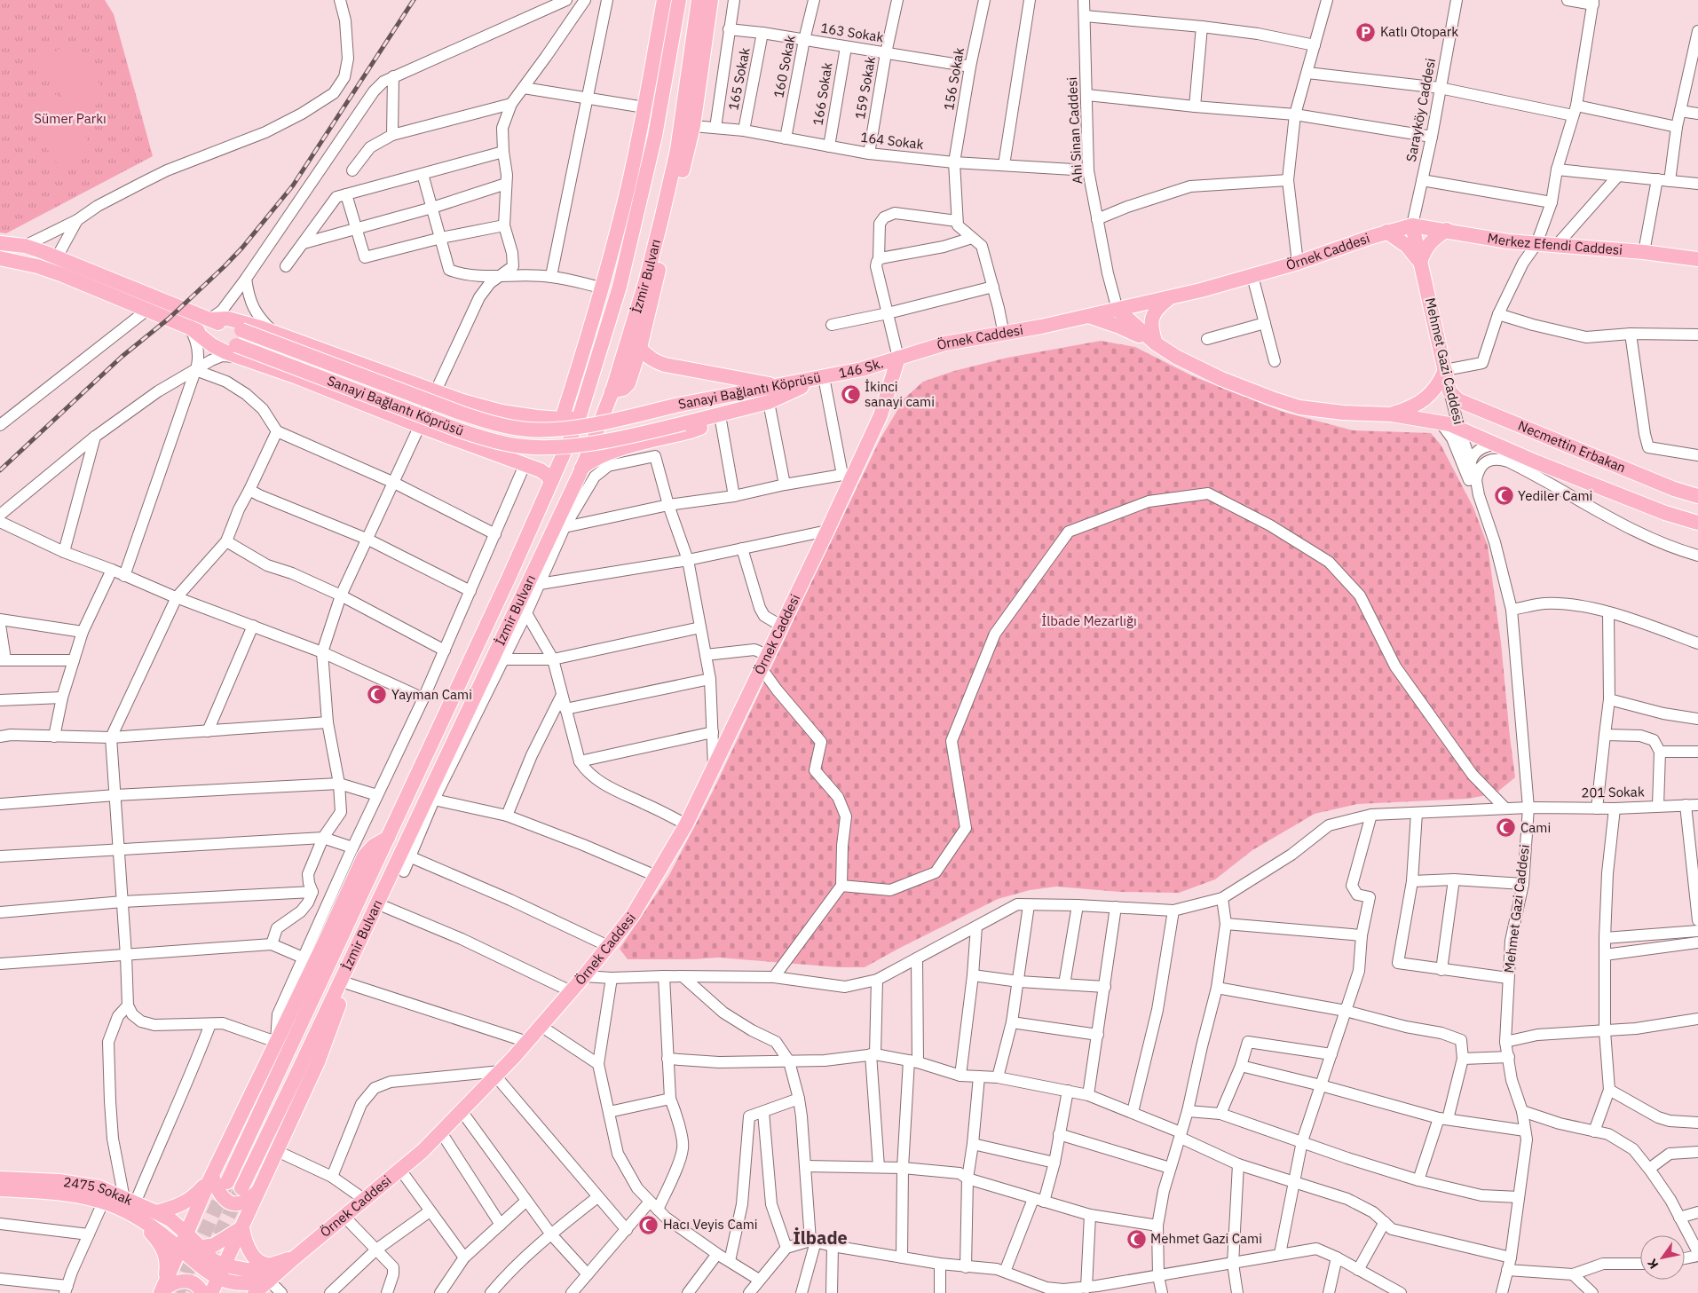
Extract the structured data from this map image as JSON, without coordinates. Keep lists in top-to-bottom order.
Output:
{
  "streets": {
    "main road": [
      "Merkez Efendi Caddesi",
      "Örnek Caddesi",
      "İzmir Bulvarı",
      "Mehmet Gazi Caddesi",
      "146 Sk.",
      "Sanayi Bağlantı Köprüsü",
      "Necmettin Erbakan",
      "2475 Sokak"
    ],
    "street": [
      "163 Sokak",
      "160 Sokak",
      "165 Sokak",
      "156 Sokak",
      "159 Sokak",
      "166 Sokak",
      "Sarayköy Caddesi",
      "Ahi Sinan Caddesi",
      "164 Sokak",
      "201 Sokak"
    ]
  },
  "crossings": [
    ["163 Sokak", "160 Sokak"],
    ["163 Sokak", "165 Sokak"],
    ["163 Sokak", "156 Sokak"],
    ["163 Sokak", "159 Sokak"],
    ["163 Sokak", "166 Sokak"],
    ["160 Sokak", "164 Sokak"],
    ["165 Sokak", "164 Sokak"],
    ["156 Sokak", "164 Sokak"],
    ["159 Sokak", "164 Sokak"],
    ["166 Sokak", "164 Sokak"],
    ["Sarayköy Caddesi", "Merkez Efendi Caddesi"],
    ["Sarayköy Caddesi", "Örnek Caddesi"],
    ["Sarayköy Caddesi", "Mehmet Gazi Caddesi"],
    ["Ahi Sinan Caddesi", "164 Sokak"],
    ["Ahi Sinan Caddesi", "Örnek Caddesi"],
    ["Merkez Efendi Caddesi", "Örnek Caddesi"],
    ["Merkez Efendi Caddesi", "Mehmet Gazi Caddesi"],
    ["Örnek Caddesi", "Mehmet Gazi Caddesi"],
    ["Örnek Caddesi", "146 Sk."],
    ["Örnek Caddesi", "201 Sokak"],
    ["Mehmet Gazi Caddesi", "Necmettin Erbakan"],
    ["Mehmet Gazi Caddesi", "201 Sokak"],
    ["146 Sk.", "Sanayi Bağlantı Köprüsü"]
  ],
  "districts": ["İlbade"],
  "parks": ["Sümer Parkı", "İlbade Mezarlığı"],
  "places": {
    "parking": ["Katlı Otopark"],
    "mosque": [
      "İkinci sanayi cami",
      "Yediler Cami",
      "Yayman Cami",
      "Cami",
      "Hacı Veyis Cami",
      "Mehmet Gazi Cami"
    ]
  },
  "north": "bottom left"
}
